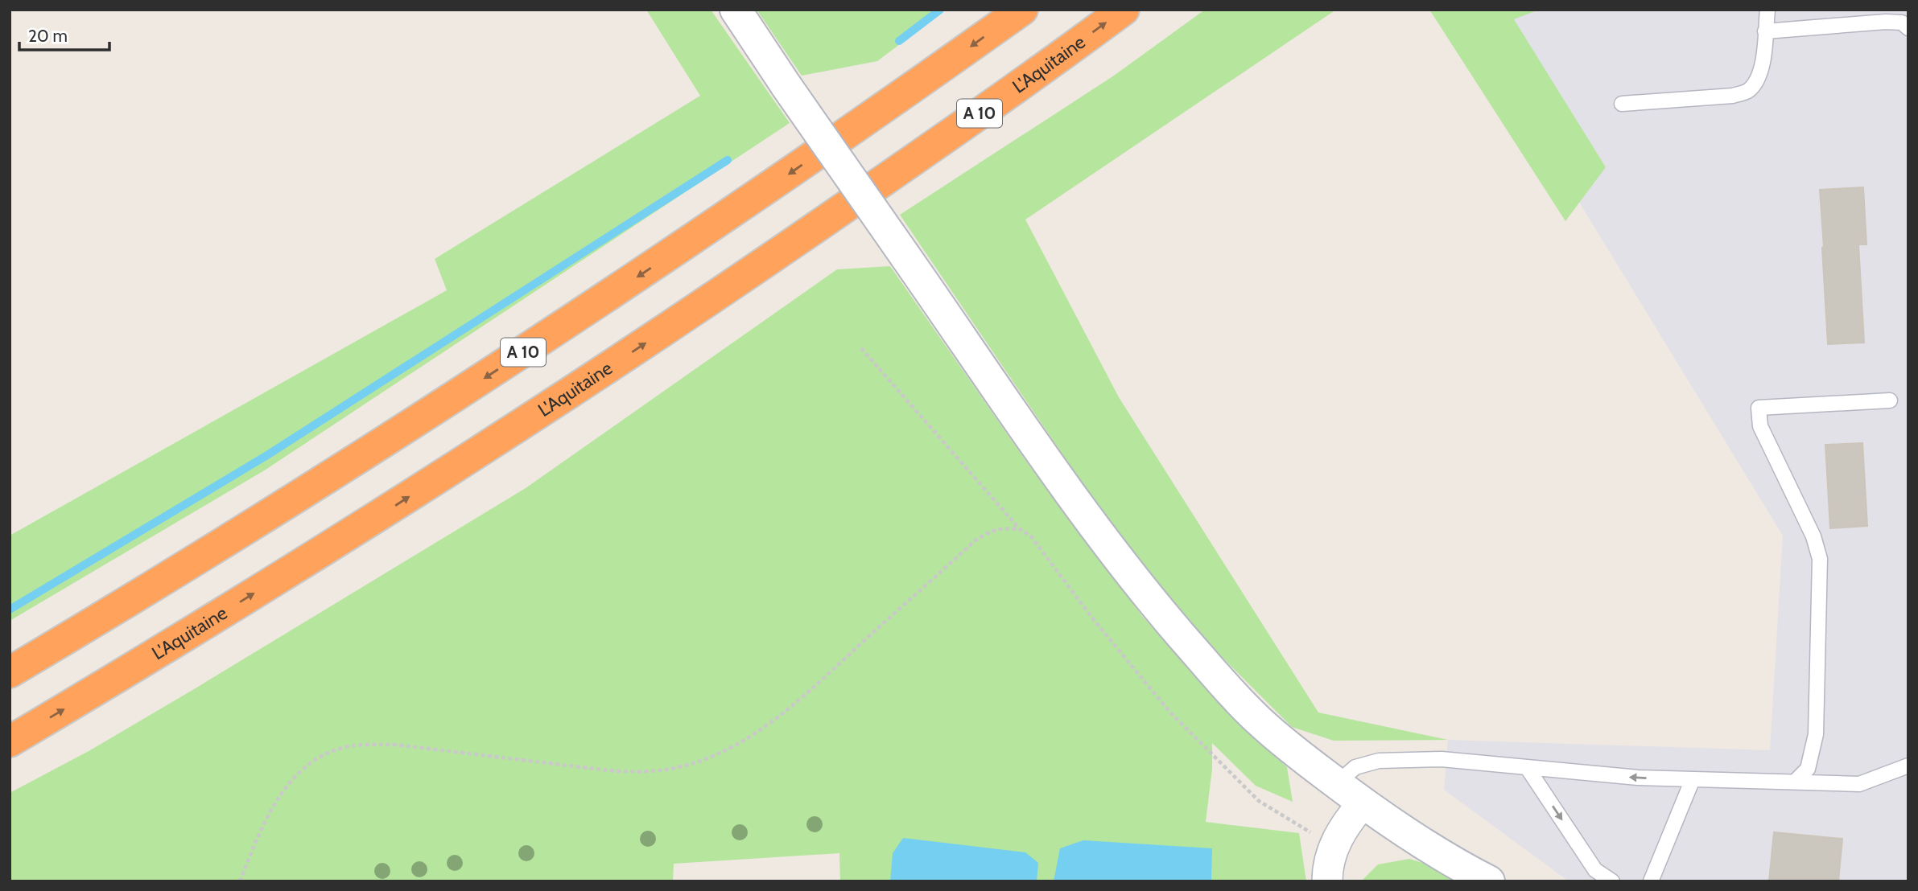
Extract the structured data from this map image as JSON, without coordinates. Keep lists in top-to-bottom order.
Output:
{
  "streets": {
    "highway": ["L'Aquitaine", "A 10"]
  },
  "scale_bar": "20 m"
}
